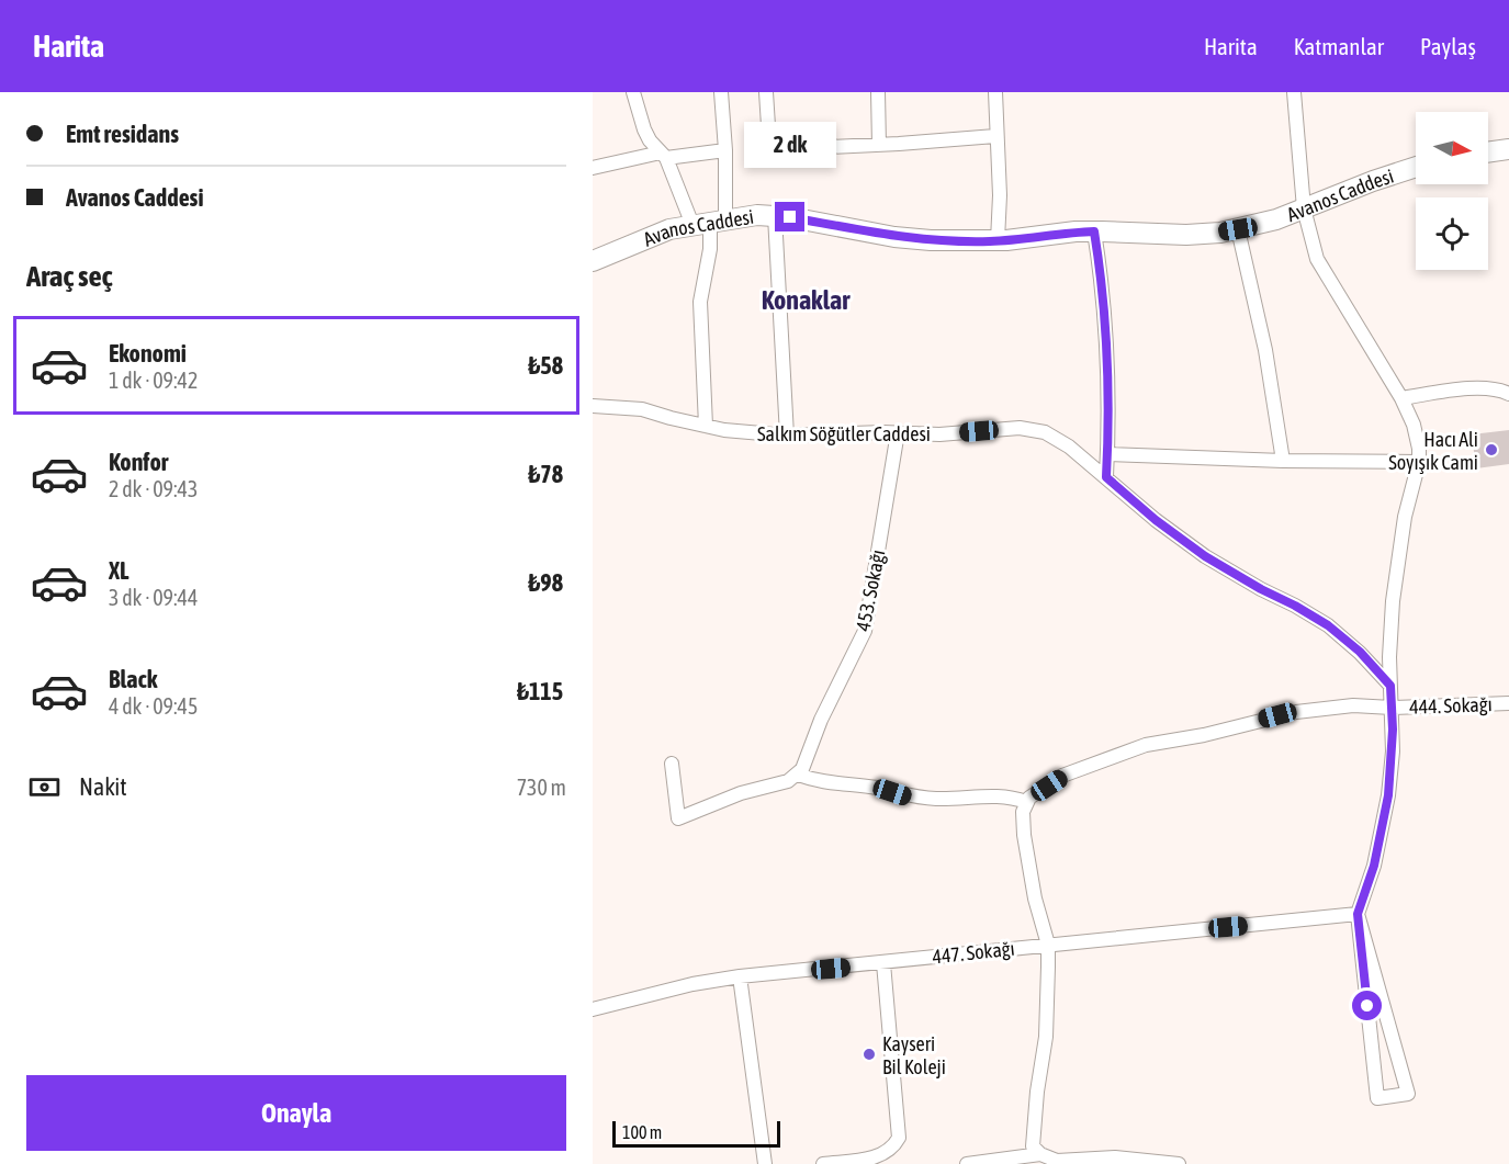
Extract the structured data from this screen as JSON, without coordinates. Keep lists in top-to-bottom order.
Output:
{
  "streets": {
    "street": [
      "Avanos Caddesi",
      "Salkım Söğütler Caddesi",
      "453. Sokağı",
      "444. Sokağı",
      "447. Sokağı"
    ]
  },
  "crossings": [
    ["Salkım Söğütler Caddesi", "453. Sokağı"]
  ],
  "districts": ["Konaklar"],
  "places": ["Hacı Ali Soyışık Cami", "Kayseri Bil Koleji"],
  "scale_bar": "100 m",
  "north": "right",
  "page": {
    "header": "Harita",
    "nav": ["Harita", "Katmanlar", "Paylaş"],
    "banner": ["Emt residans", "Avanos Caddesi"],
    "bubble": "2 dk",
    "heading": "Araç seç",
    "list": [
      {
        "name": "Ekonomi",
        "note": "1 dk · 09:42",
        "value": "₺58"
      },
      {
        "name": "Konfor",
        "note": "2 dk · 09:43",
        "value": "₺78"
      },
      {
        "name": "XL",
        "note": "3 dk · 09:44",
        "value": "₺98"
      },
      {
        "name": "Black",
        "note": "4 dk · 09:45",
        "value": "₺115"
      }
    ],
    "pay": ["Nakit", "730 m"],
    "buttons": "Onayla",
    "scale": "100 m"
  }
}
